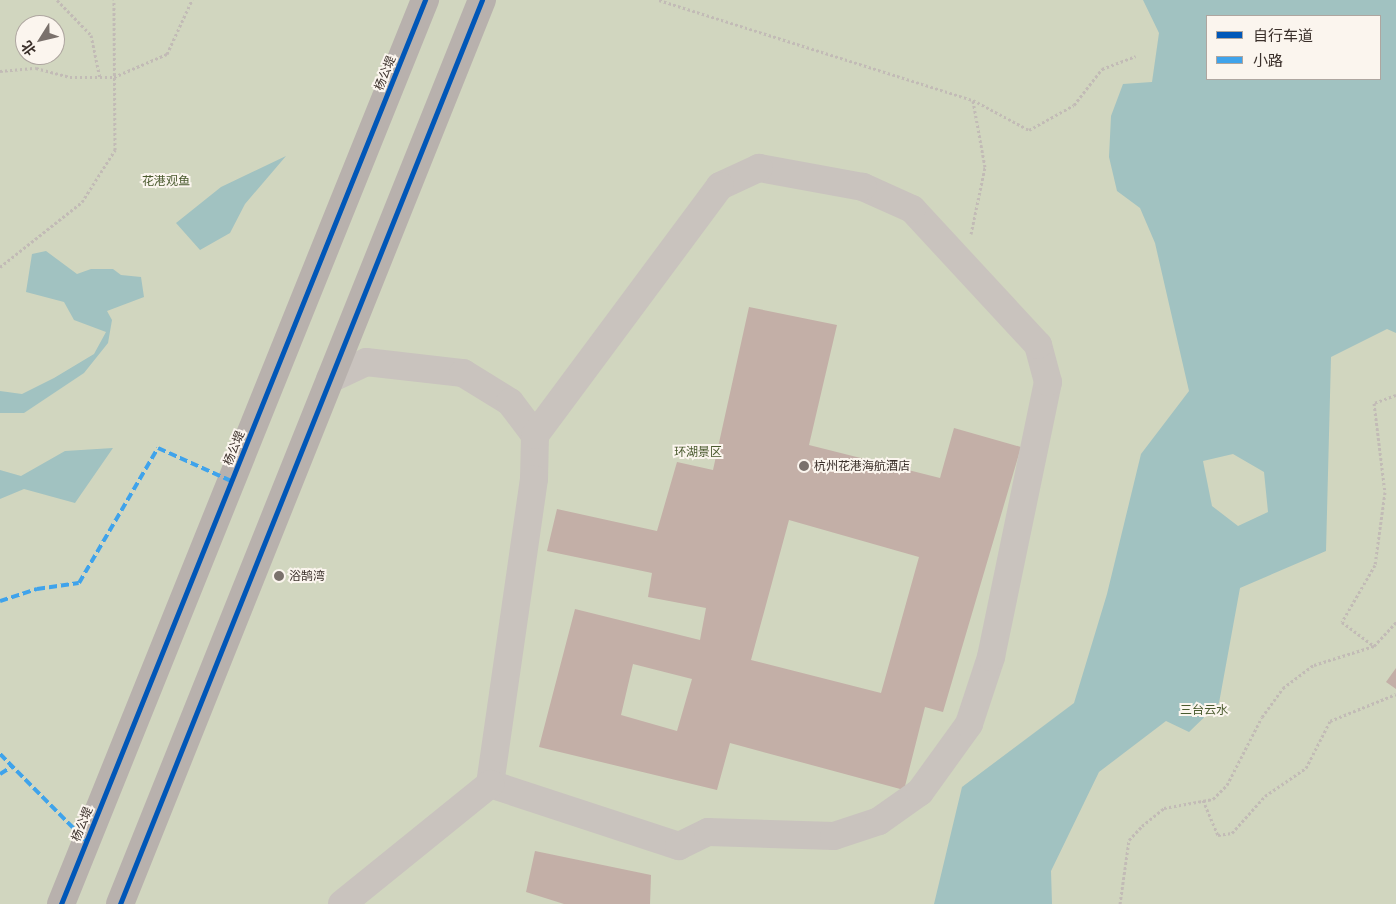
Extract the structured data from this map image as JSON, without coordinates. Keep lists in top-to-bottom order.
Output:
{
  "streets": {
    "main road": ["杨公堤"]
  },
  "parks": ["花港观鱼", "环湖景区", "三台云水"],
  "places": ["杭州花港海航酒店", "浴鹄湾"],
  "legend": ["自行车道", "小路"],
  "north": "bottom left"
}
